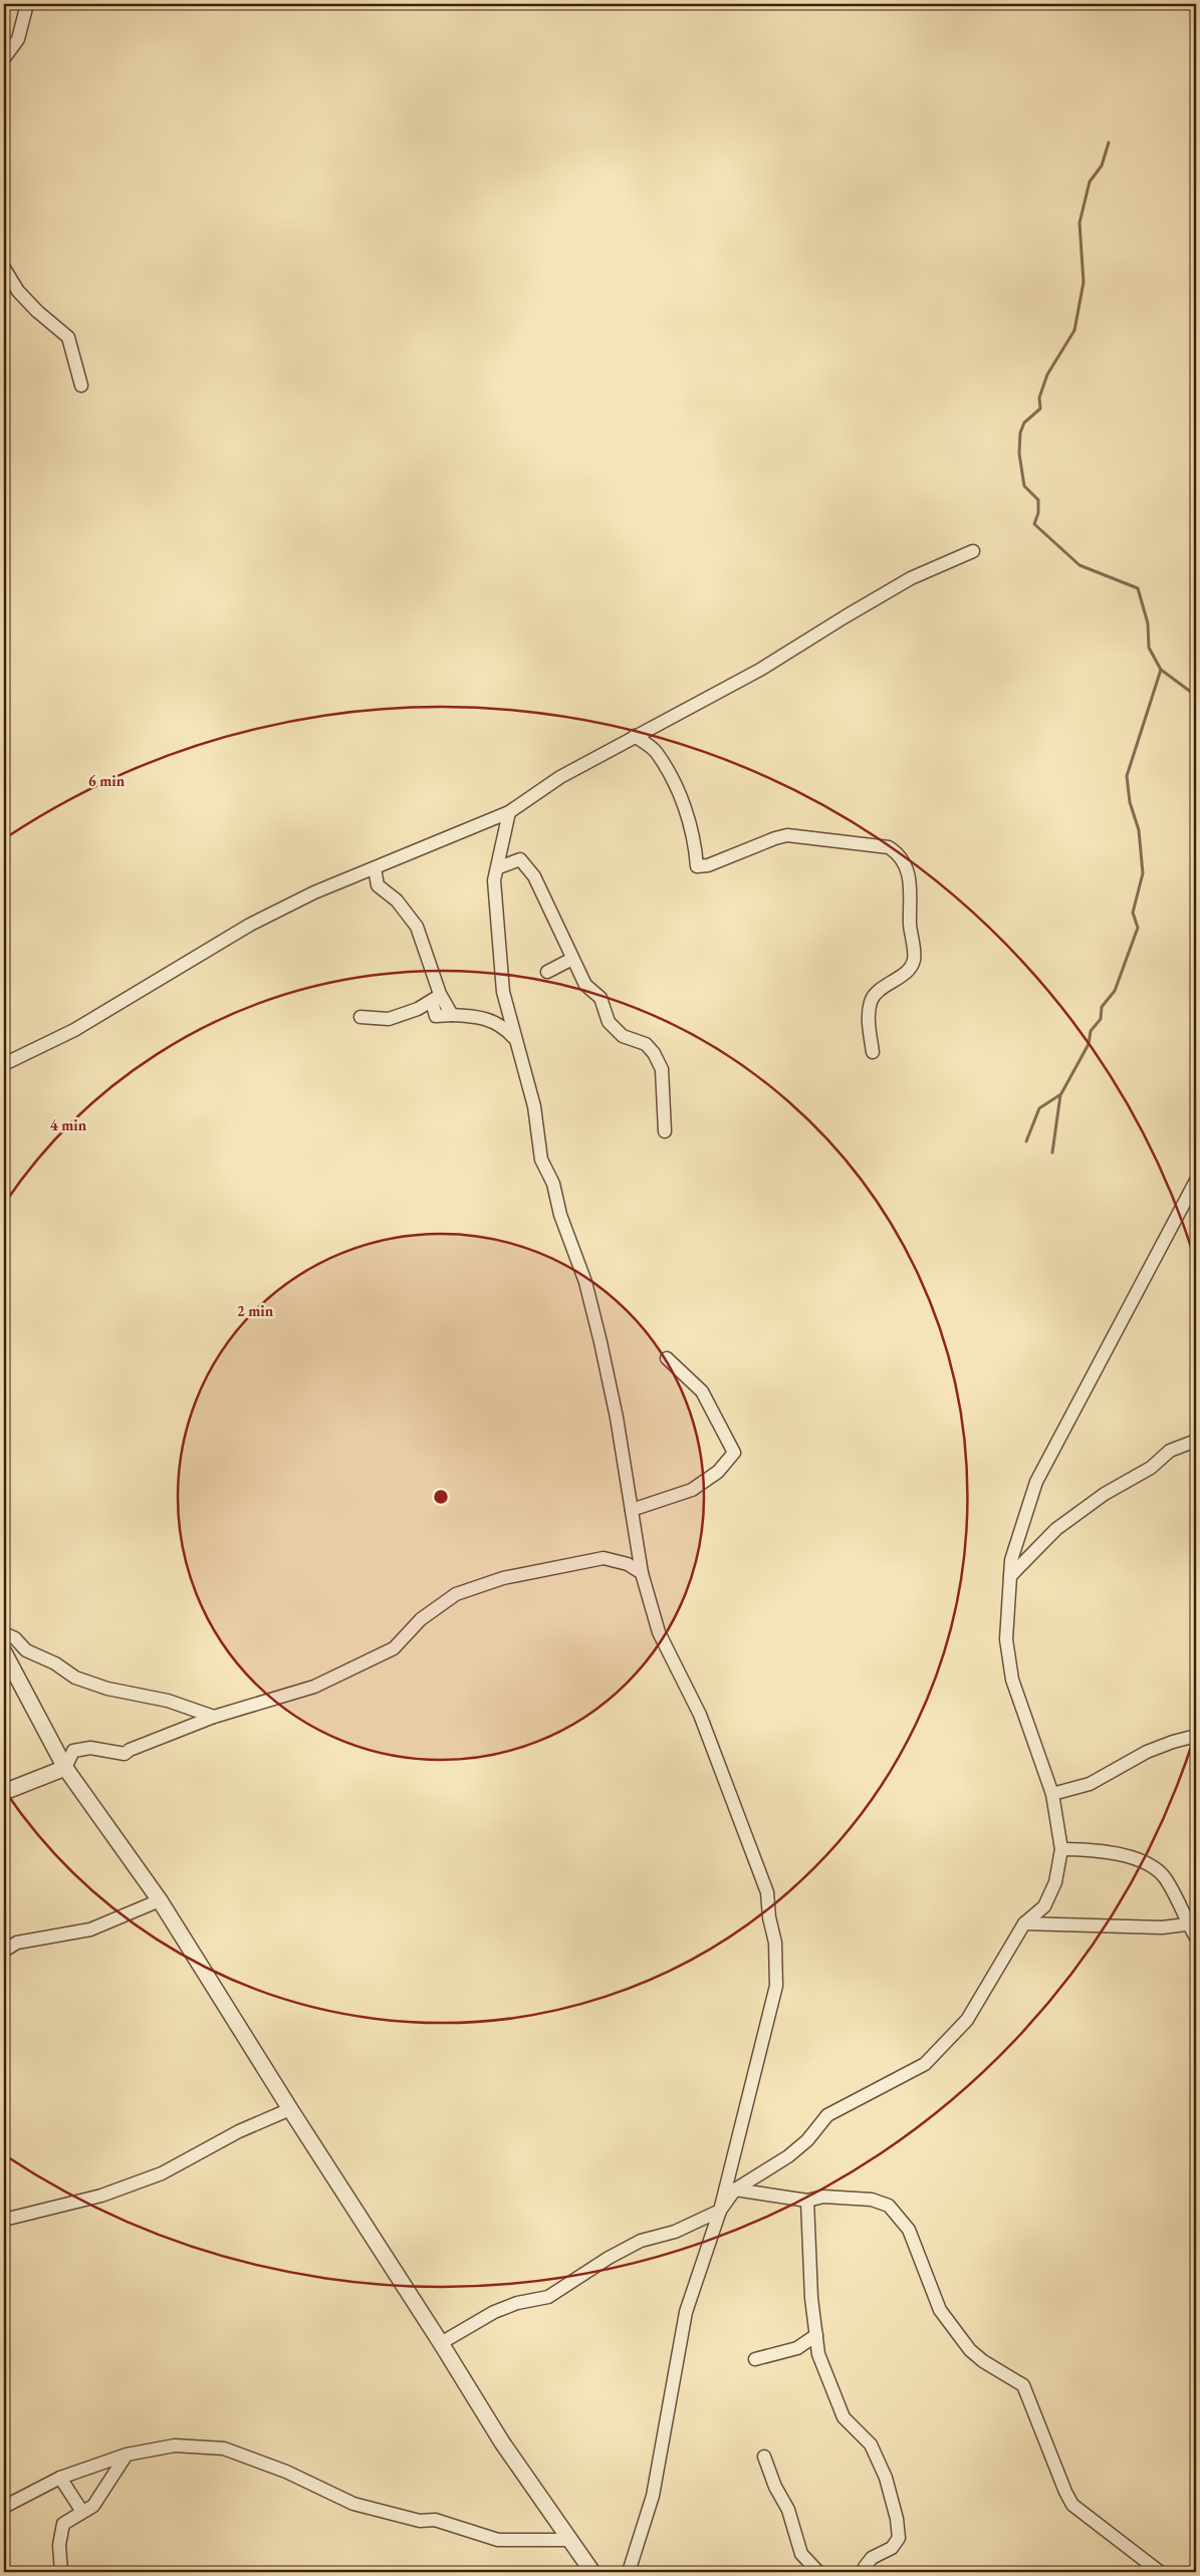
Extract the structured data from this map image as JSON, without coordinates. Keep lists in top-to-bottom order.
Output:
{
  "rings": ["6 min", "4 min", "2 min"]
}
